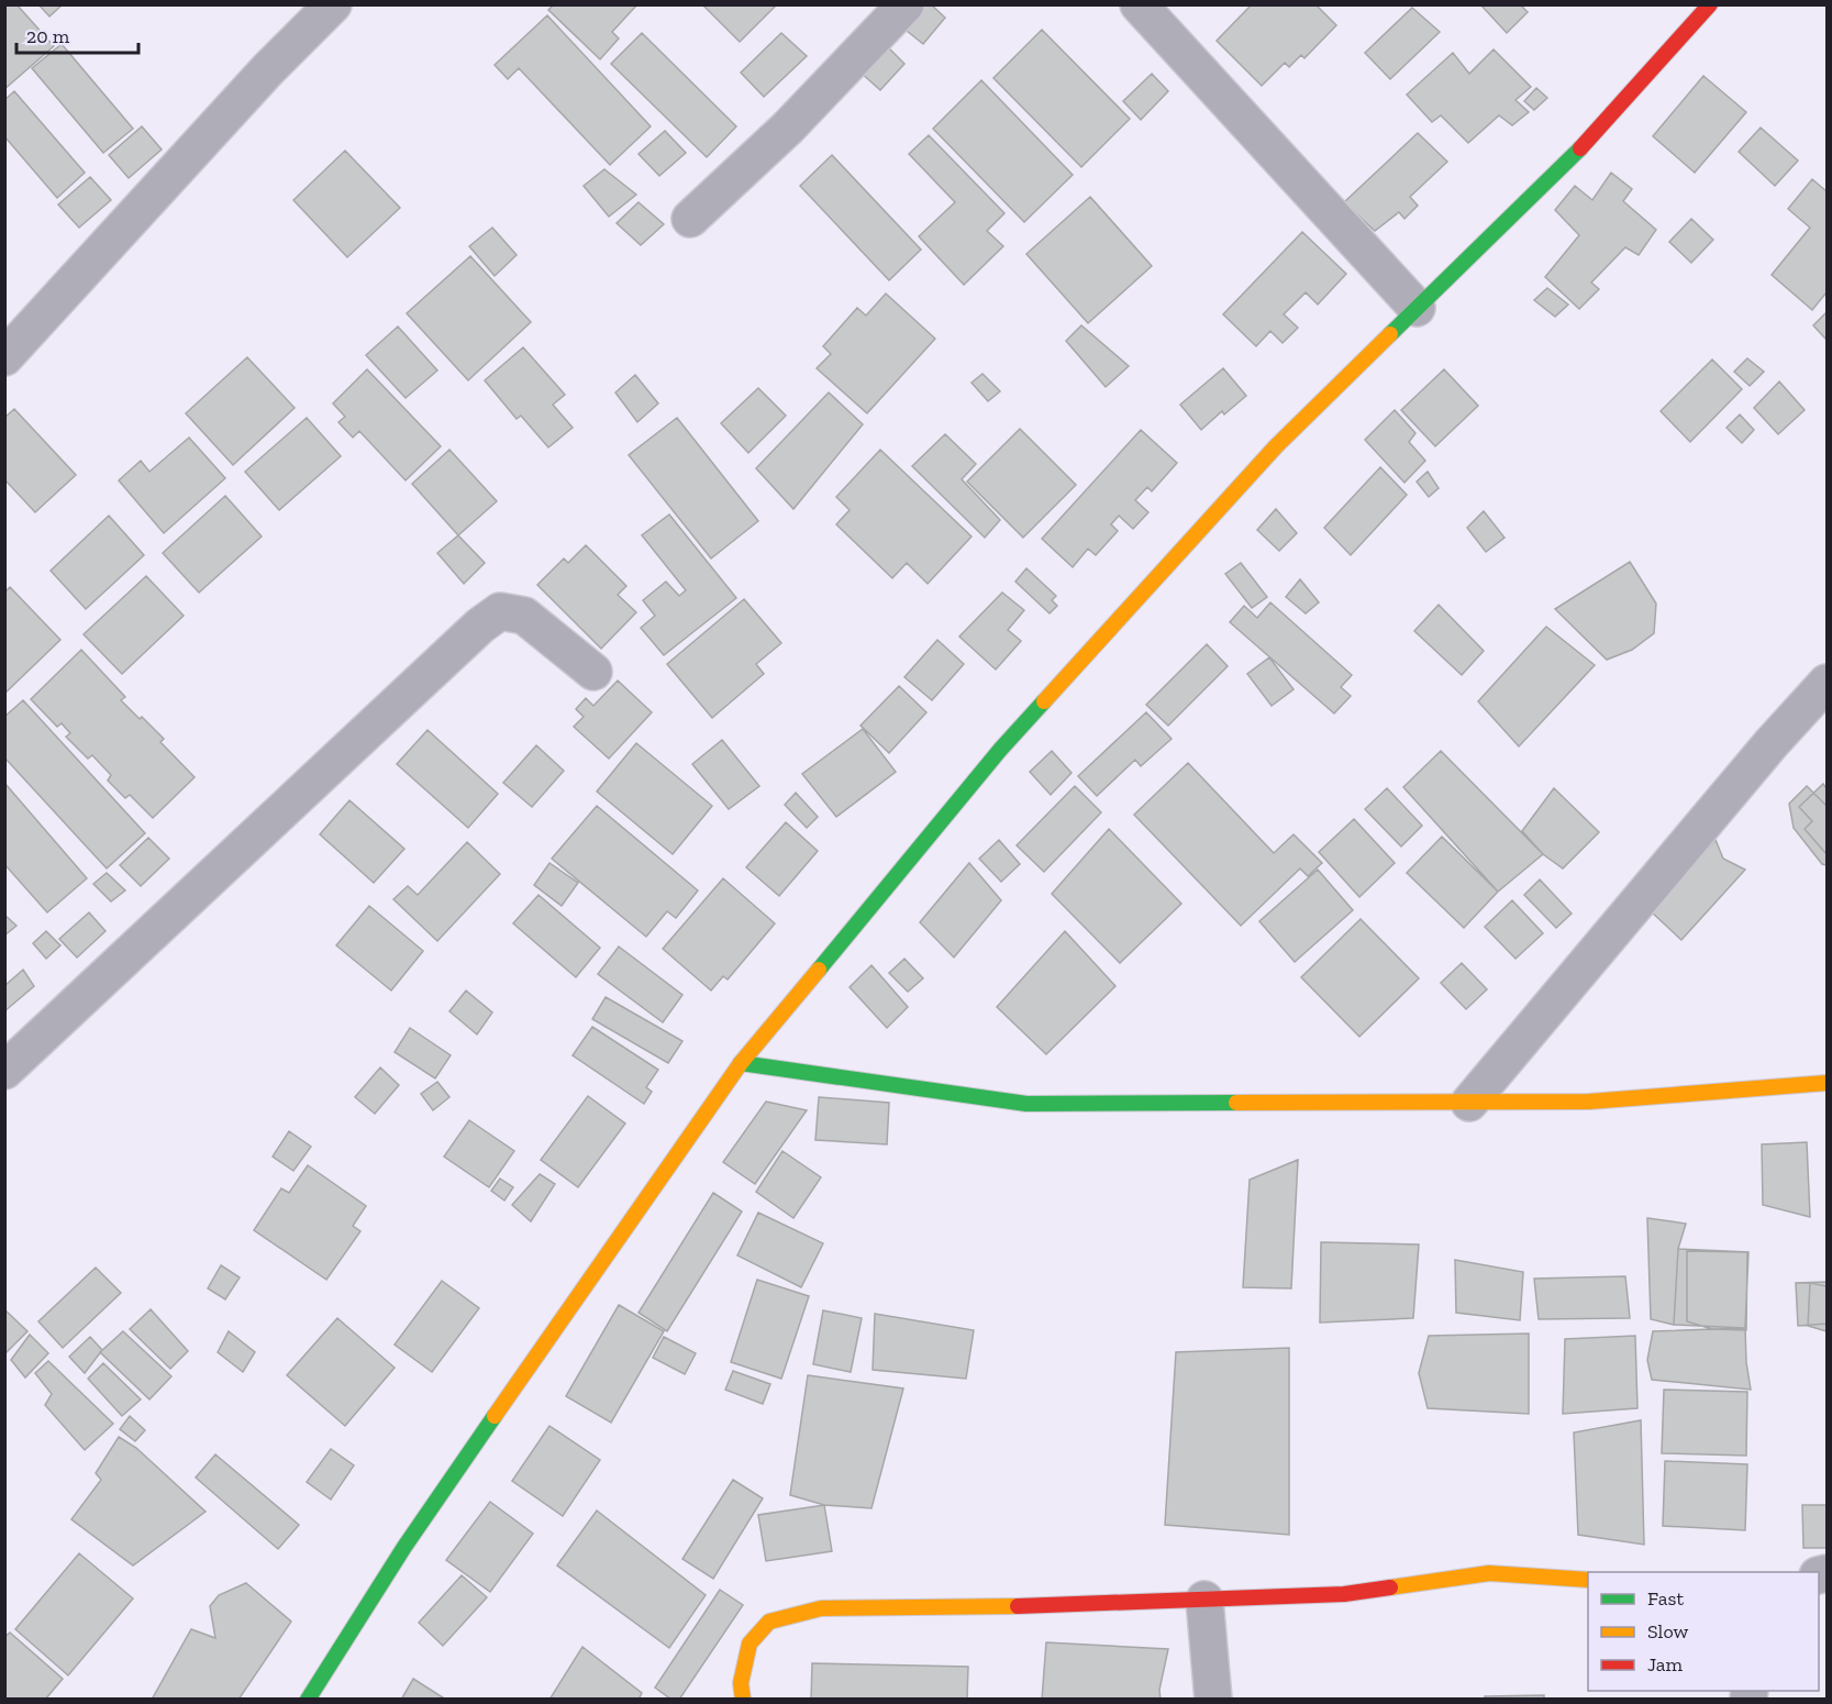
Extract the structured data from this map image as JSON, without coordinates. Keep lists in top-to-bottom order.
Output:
{
  "legend": ["Fast", "Slow", "Jam"],
  "scale_bar": "20 m"
}
